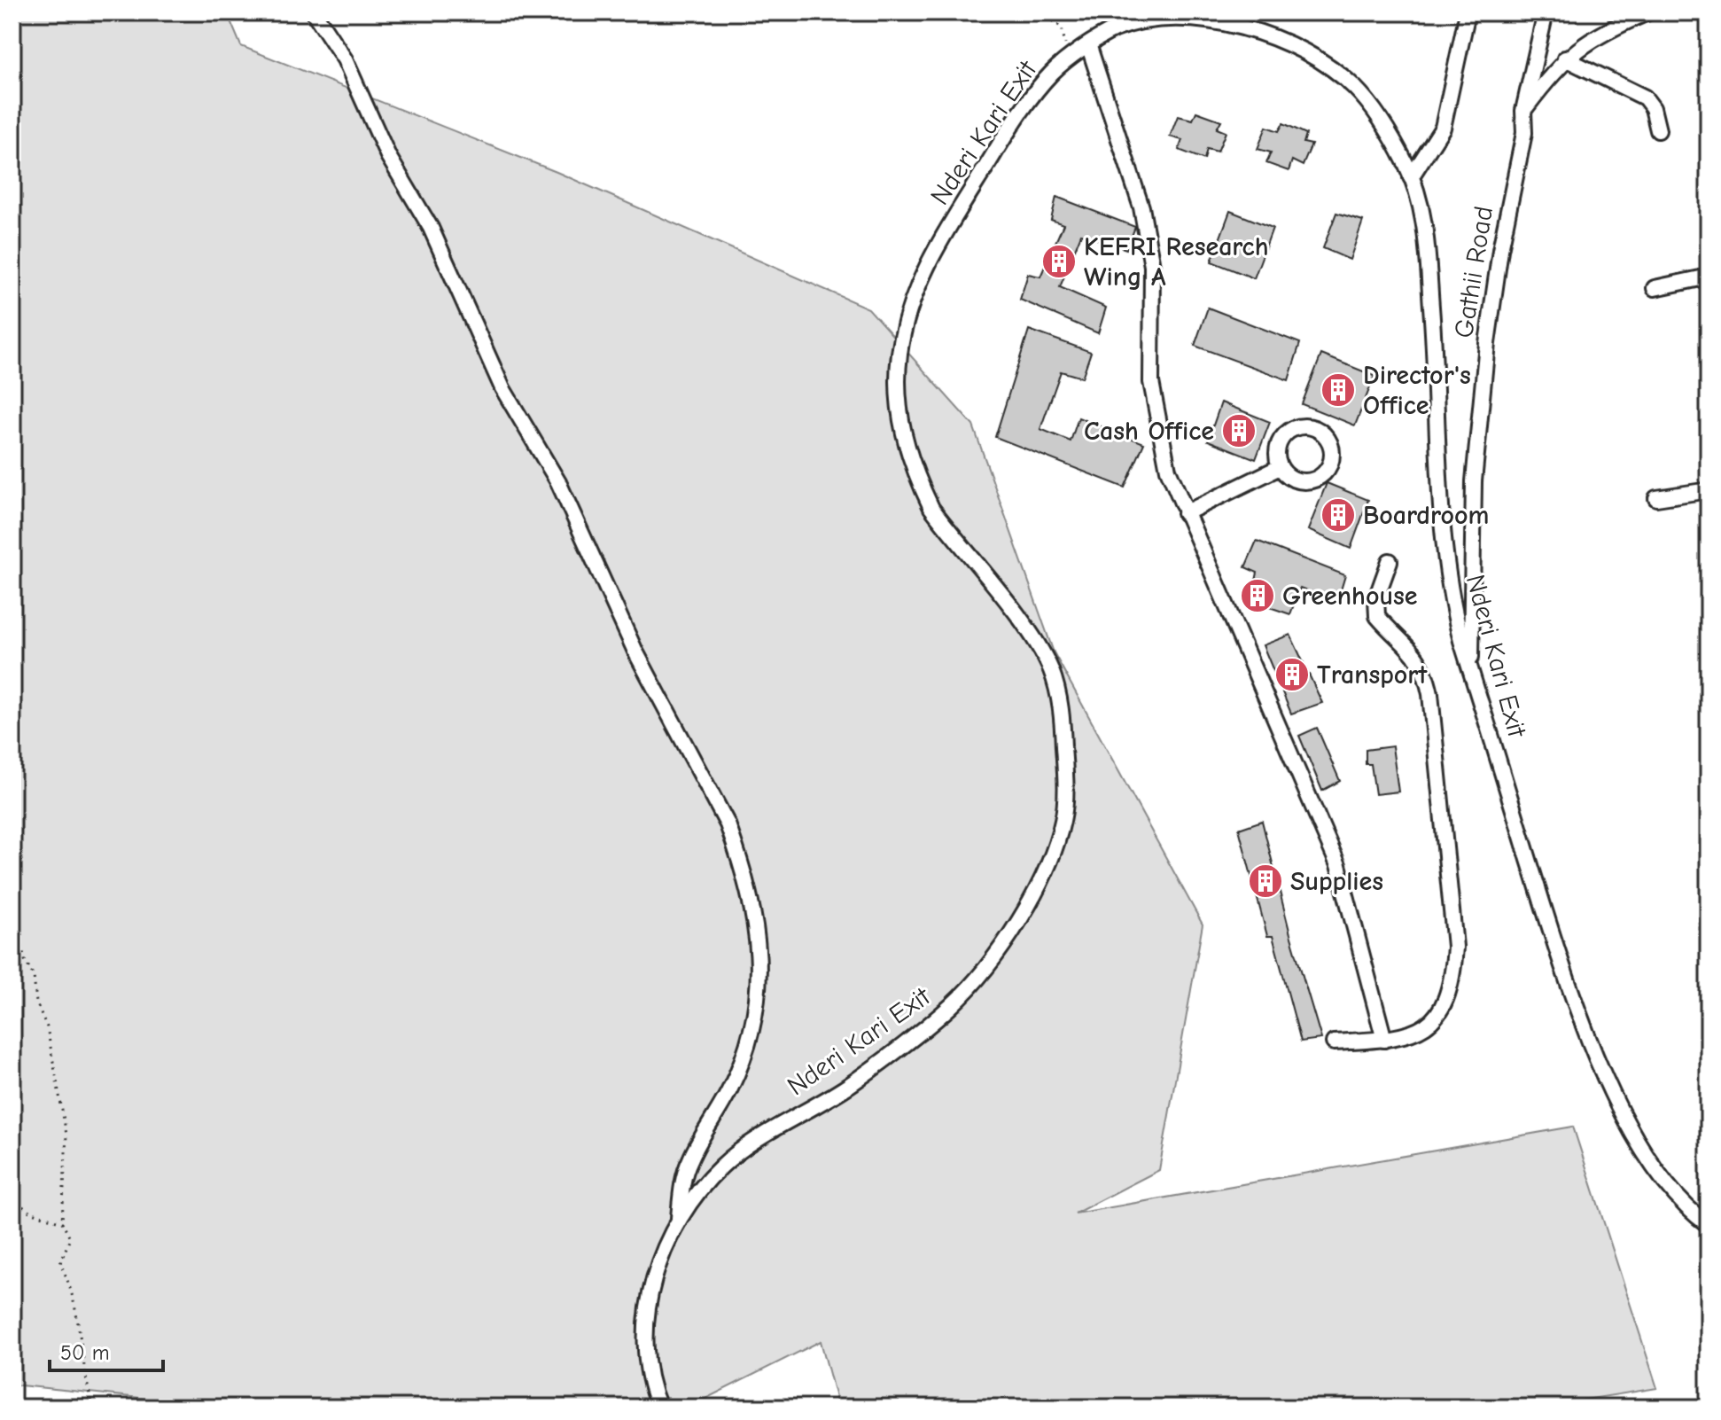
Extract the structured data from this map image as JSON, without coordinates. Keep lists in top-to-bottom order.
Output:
{
  "streets": {
    "street": ["Nderi Kari Exit", "Gathii Road"]
  },
  "crossings": [
    ["Nderi Kari Exit", "Gathii Road"]
  ],
  "places": {
    "building": [
      "KEFRI Research Wing A",
      "Director's Office",
      "Cash Office",
      "Boardroom",
      "Greenhouse",
      "Transport",
      "Supplies"
    ]
  },
  "scale_bar": "50 m"
}
